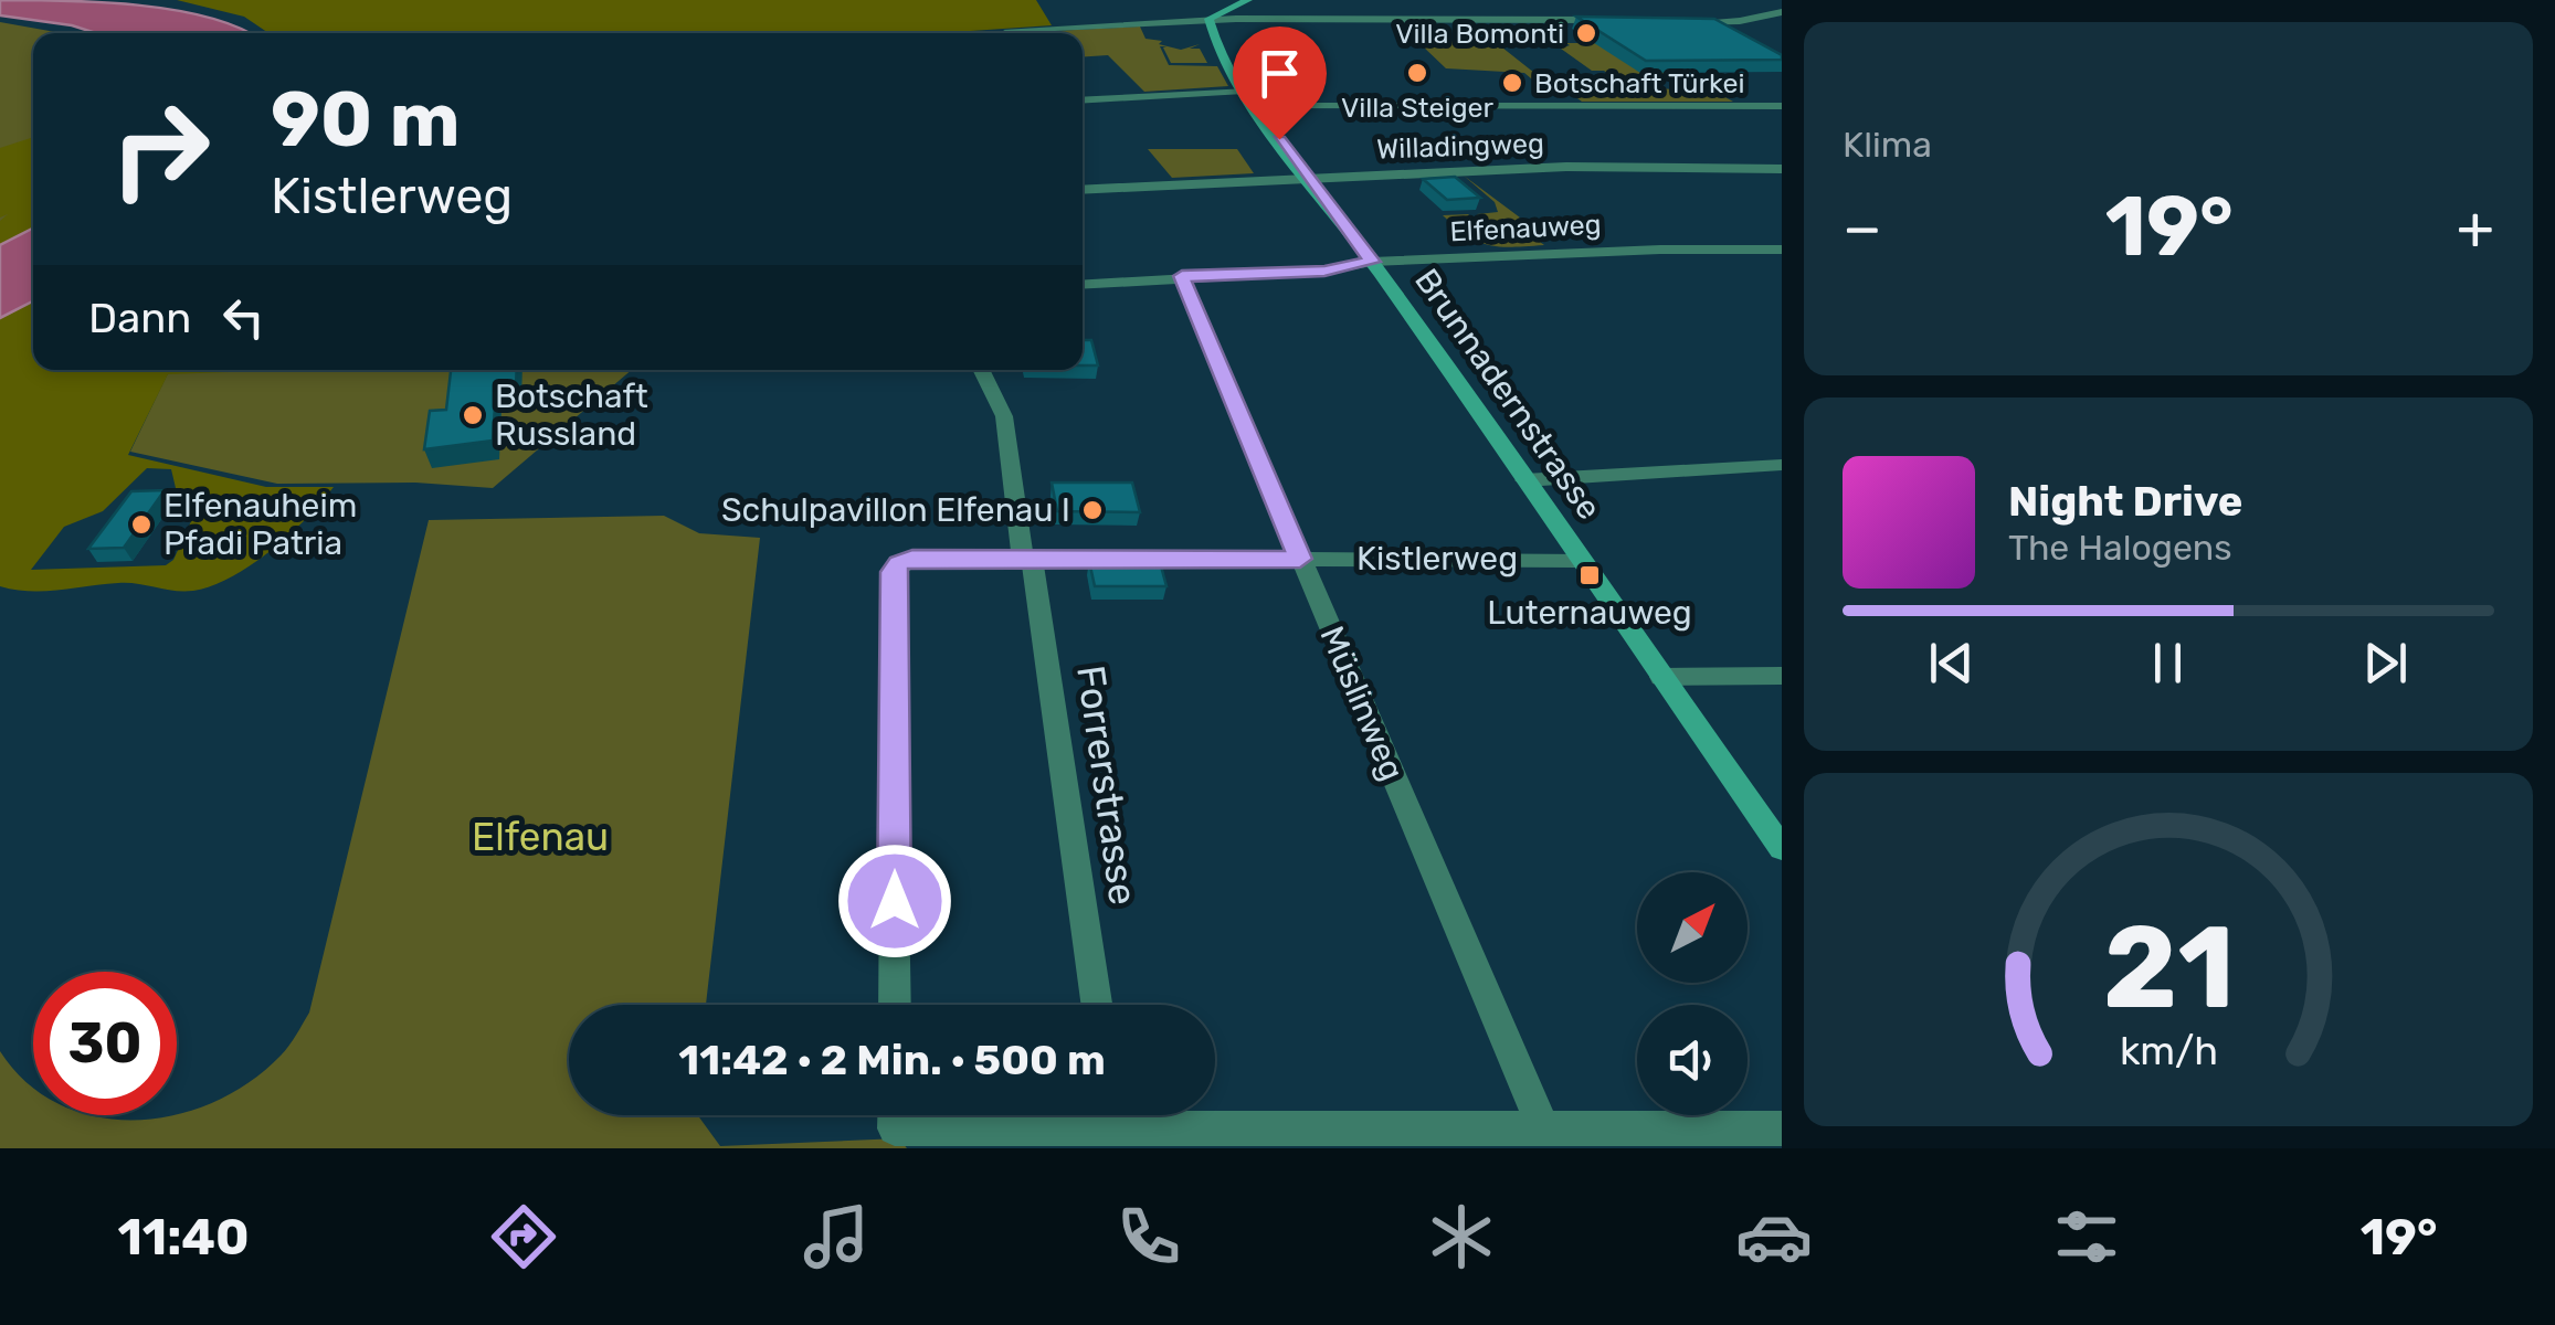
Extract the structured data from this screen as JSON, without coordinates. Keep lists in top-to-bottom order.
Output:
{
  "streets": {
    "street": [
      "Willadingweg",
      "Elfenauweg",
      "Brunnadernstrasse",
      "Kistlerweg",
      "Müslinweg",
      "Forrerstrasse"
    ]
  },
  "crossings": [
    ["Willadingweg", "Brunnadernstrasse"],
    ["Elfenauweg", "Brunnadernstrasse"],
    ["Elfenauweg", "Müslinweg"],
    ["Brunnadernstrasse", "Kistlerweg"],
    ["Kistlerweg", "Müslinweg"],
    ["Kistlerweg", "Forrerstrasse"]
  ],
  "parks": ["Elfenau"],
  "places": {
    "other": [
      "Villa Bomonti",
      "Villa Steiger",
      "Botschaft Türkei",
      "Botschaft Russland",
      "Schulpavillon Elfenau I",
      "Elfenauheim Pfadi Patria"
    ],
    "transit": ["Luternauweg"]
  },
  "north": "top right",
  "page": {
    "tile": "Klima",
    "turn": ["90 m", "Kistlerweg"],
    "heat": ["−", "19°", "+"],
    "then": "Dann",
    "song": ["Night Drive", "The Halogens"],
    "limit": "30",
    "trip": "11:42 · 2 Min. · 500 m",
    "tabs": ["11:40", "19°"],
    "gauge": ["21", "km/h"]
  }
}
